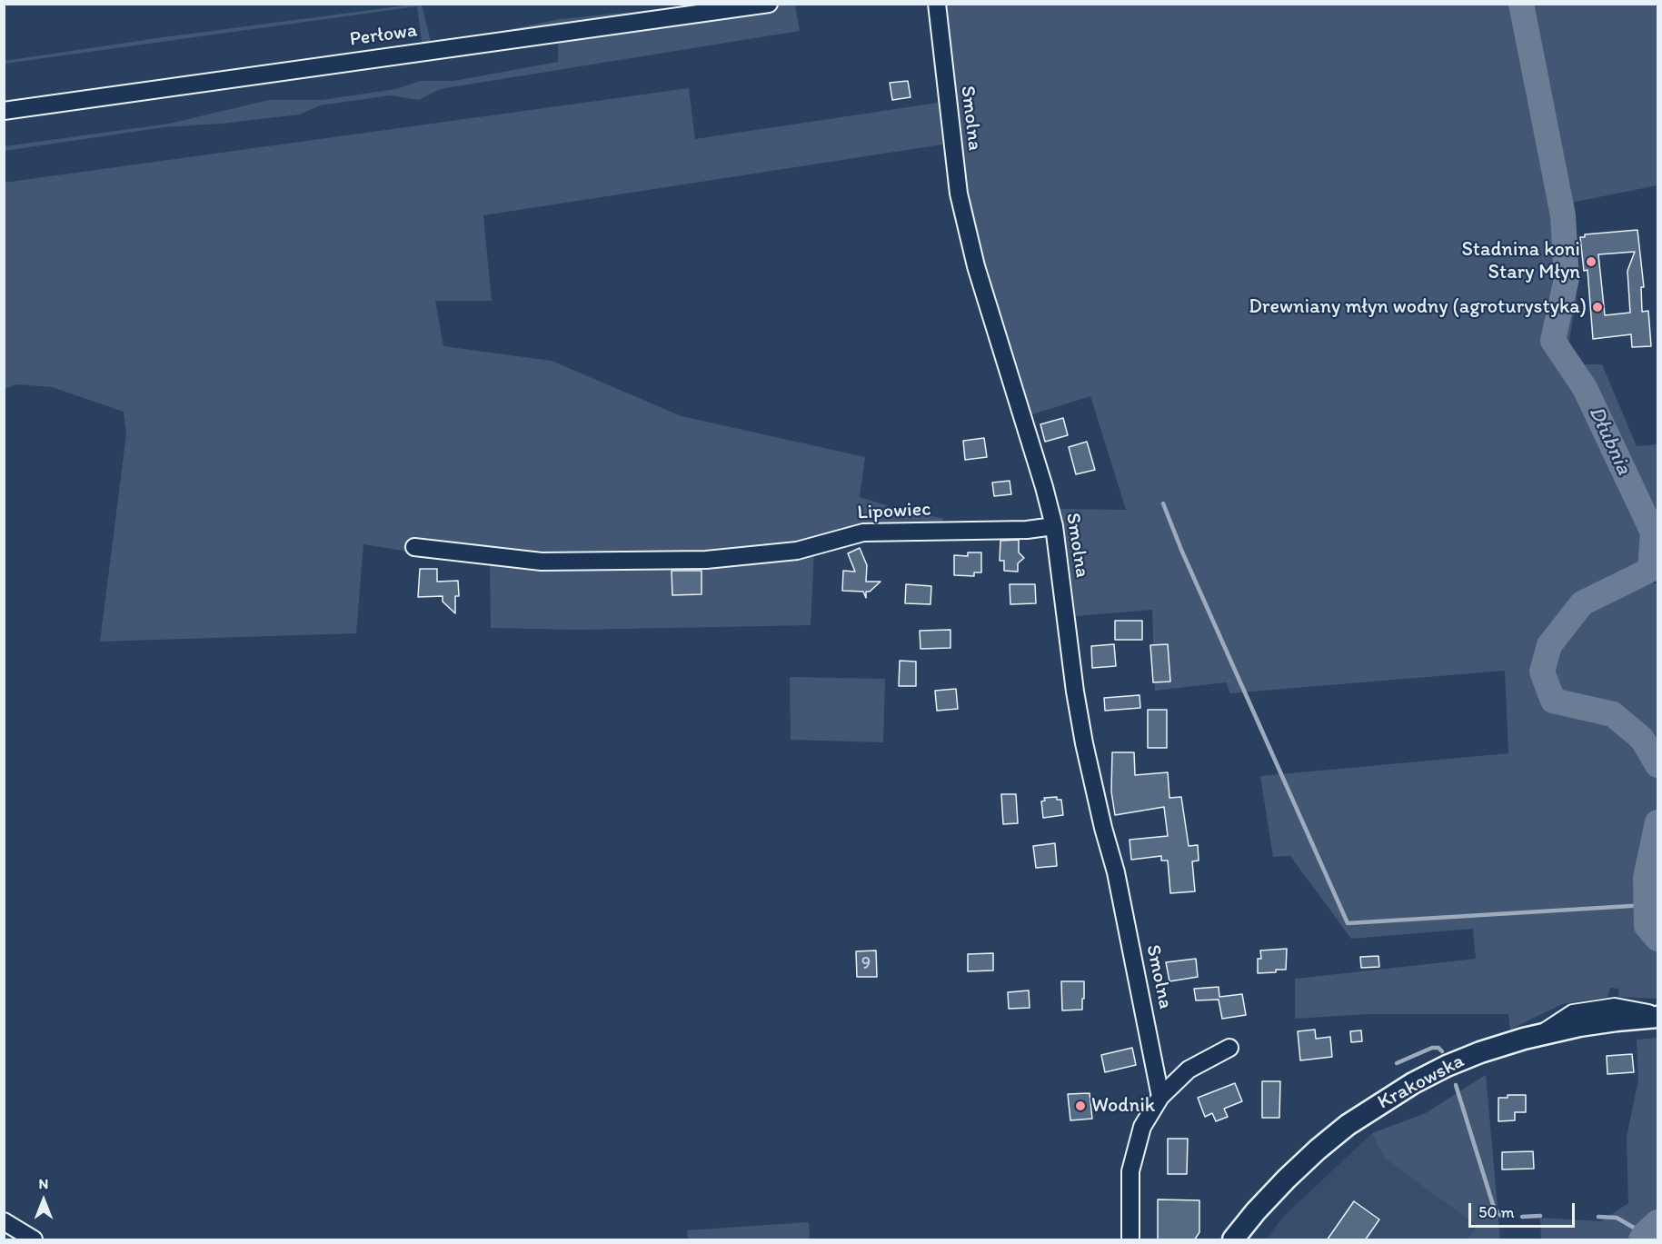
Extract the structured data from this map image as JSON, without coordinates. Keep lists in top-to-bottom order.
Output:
{
  "streets": {
    "main road": ["Krakowska"],
    "street": ["Perłowa", "Smolna", "Lipowiec"]
  },
  "crossings": [
    ["Smolna", "Lipowiec"]
  ],
  "water": ["Dłubnia"],
  "places": ["Stadnina koni Stary Młyn", "Drewniany młyn wodny (agroturystyka)", "Wodnik"],
  "house_numbers": ["9"],
  "scale_bar": "50 m",
  "north": "top"
}
